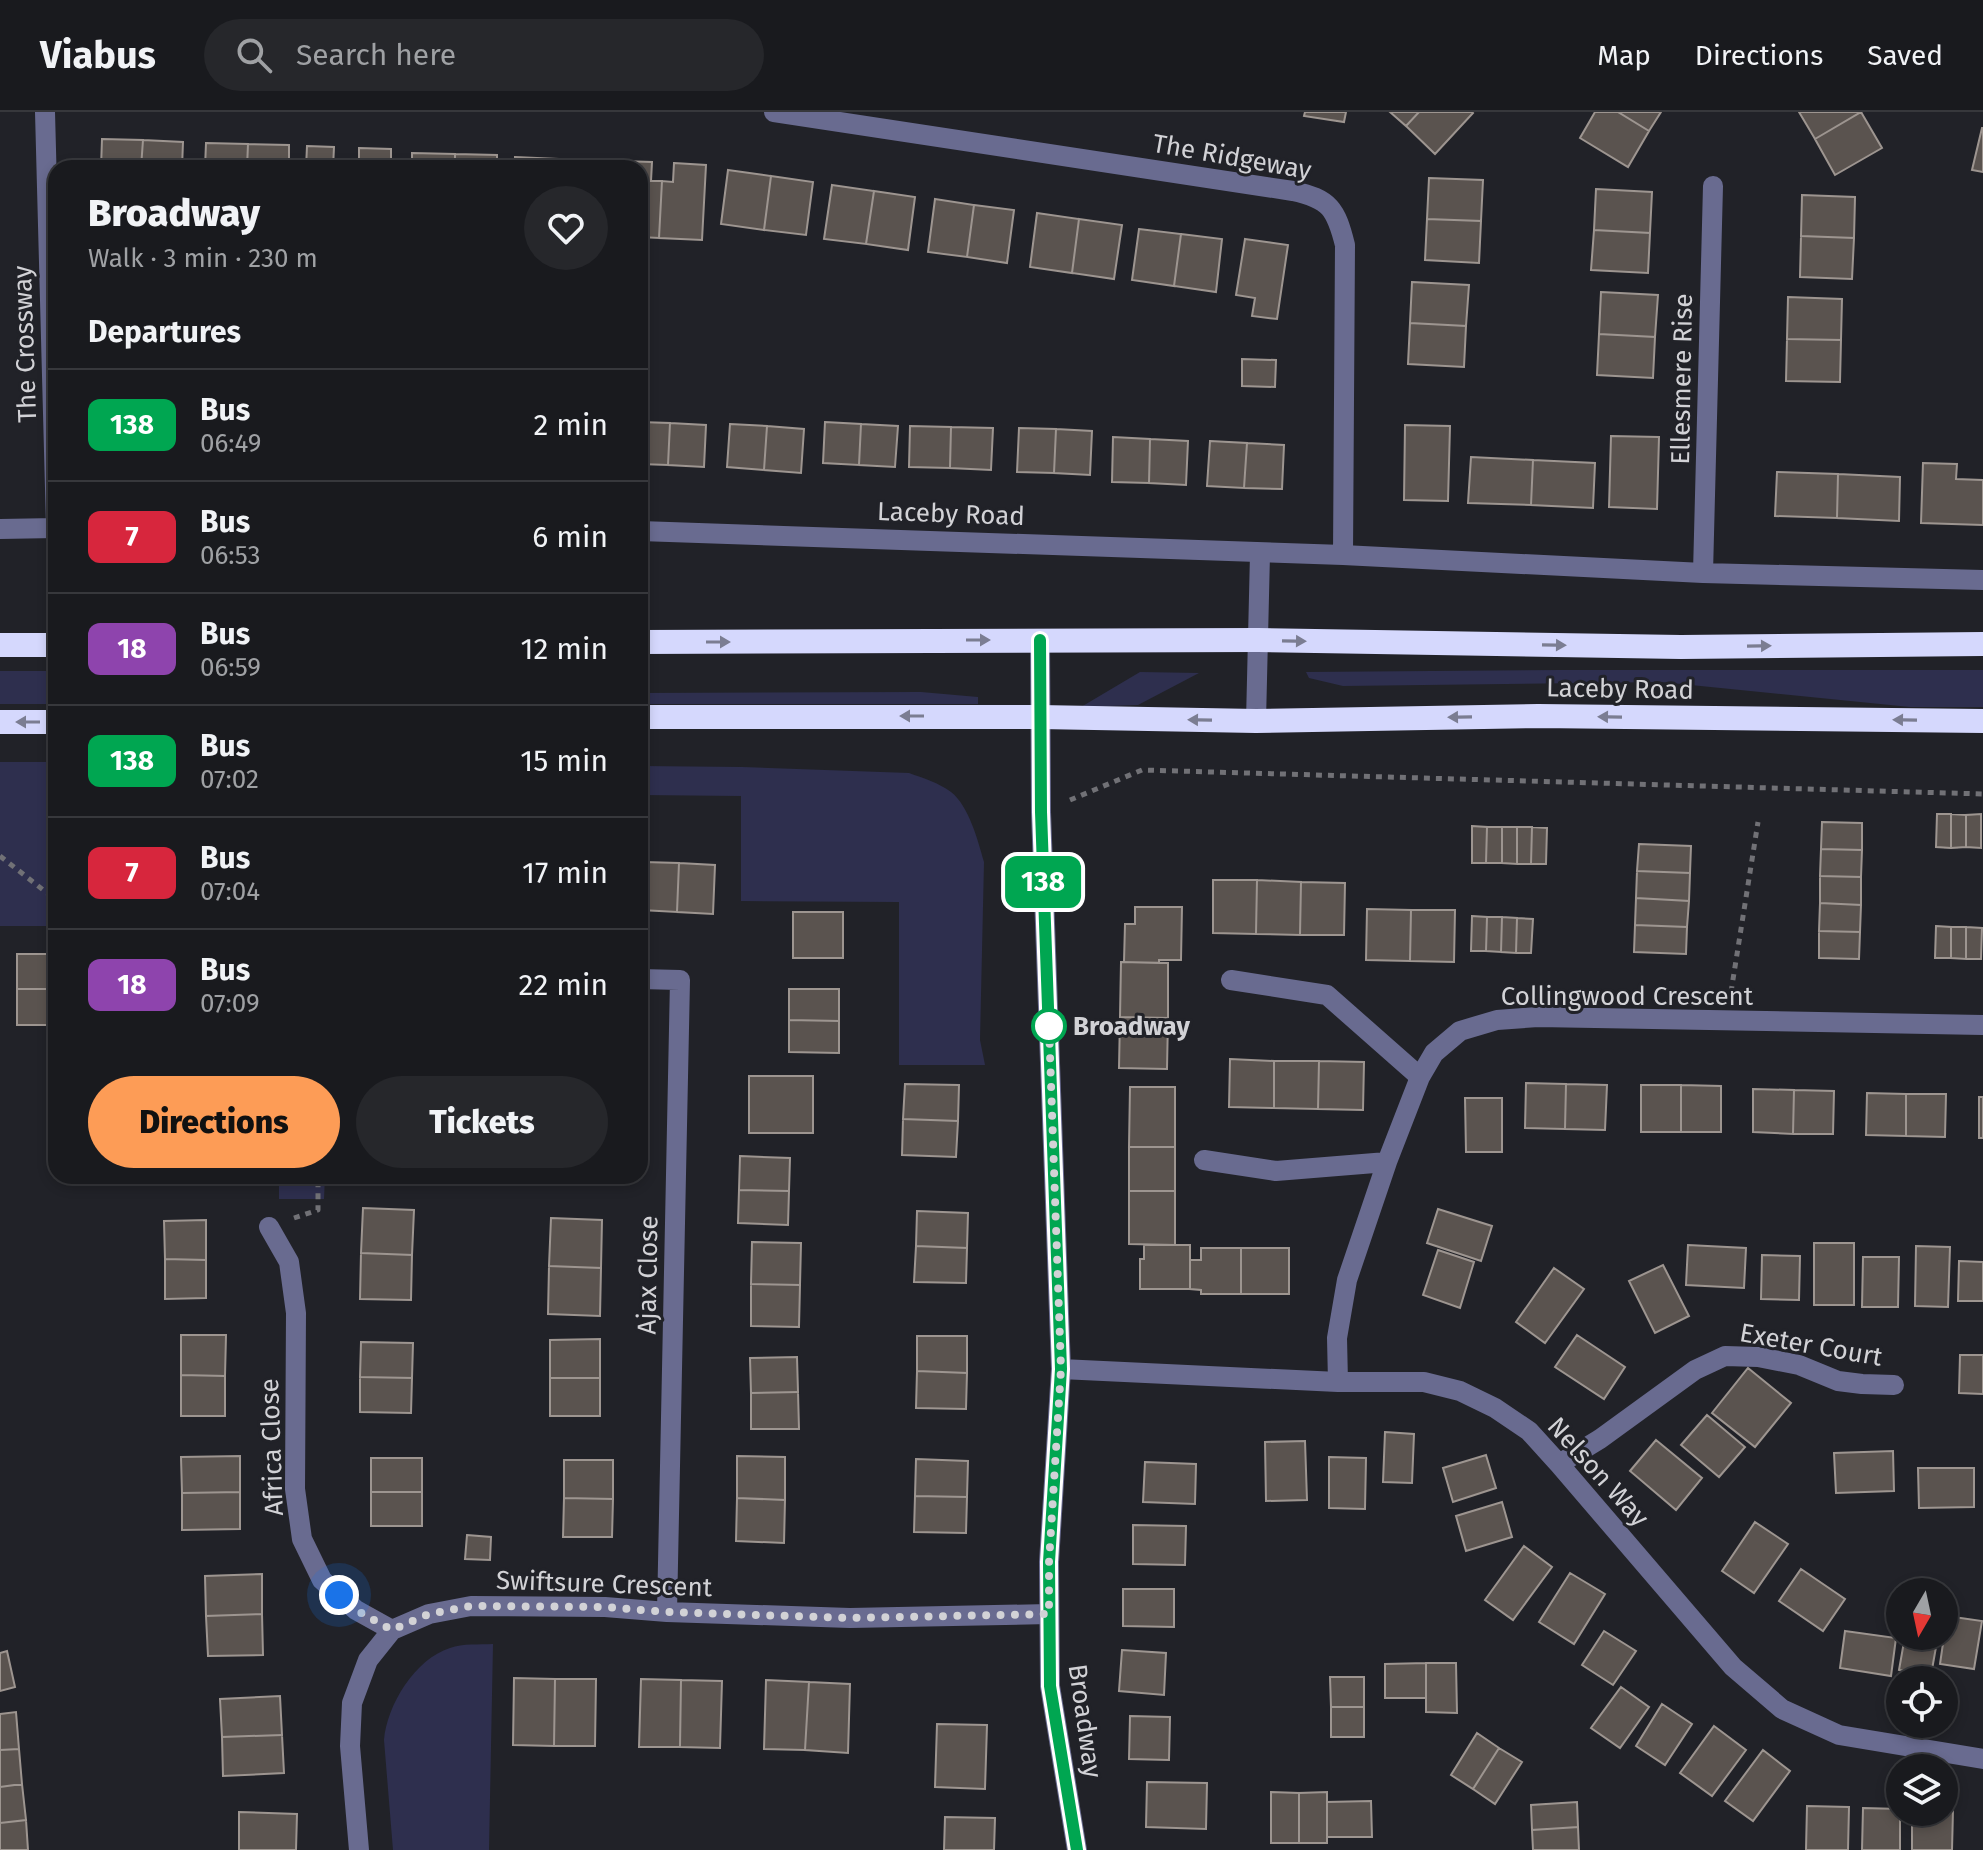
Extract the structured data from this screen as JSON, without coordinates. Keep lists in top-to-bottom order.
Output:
{
  "streets": {
    "highway": ["Laceby Road"],
    "street": [
      "The Ridgeway",
      "The Crossway",
      "Ellesmere Rise",
      "Collingwood Crescent",
      "Ajax Close",
      "Exeter Court",
      "Africa Close",
      "Nelson Way",
      "Swiftsure Crescent",
      "Broadway"
    ]
  },
  "crossings": [
    ["The Ridgeway", "Laceby Road"],
    ["Ellesmere Rise", "Laceby Road"],
    ["Laceby Road", "Broadway"],
    ["Collingwood Crescent", "Nelson Way"],
    ["Ajax Close", "Swiftsure Crescent"],
    ["Exeter Court", "Nelson Way"],
    ["Africa Close", "Swiftsure Crescent"],
    ["Nelson Way", "Broadway"],
    ["Swiftsure Crescent", "Broadway"]
  ],
  "places": ["Broadway"],
  "lines": ["bus line 138"],
  "north": "bottom",
  "page": {
    "header": "Viabus",
    "search": "Search here",
    "nav": ["Map", "Directions", "Saved"],
    "on_map": "138",
    "heading": [
      ["Broadway", "Walk · 3 min · 230 m"],
      "Departures"
    ],
    "list": [
      {
        "mark": "138",
        "name": "Bus",
        "note": "06:49",
        "value": "2 min"
      },
      {
        "mark": "7",
        "name": "Bus",
        "note": "06:53",
        "value": "6 min"
      },
      {
        "mark": "18",
        "name": "Bus",
        "note": "06:59",
        "value": "12 min"
      },
      {
        "mark": "138",
        "name": "Bus",
        "note": "07:02",
        "value": "15 min"
      },
      {
        "mark": "7",
        "name": "Bus",
        "note": "07:04",
        "value": "17 min"
      },
      {
        "mark": "18",
        "name": "Bus",
        "note": "07:09",
        "value": "22 min"
      }
    ],
    "buttons": ["Directions", "Tickets"]
  }
}
